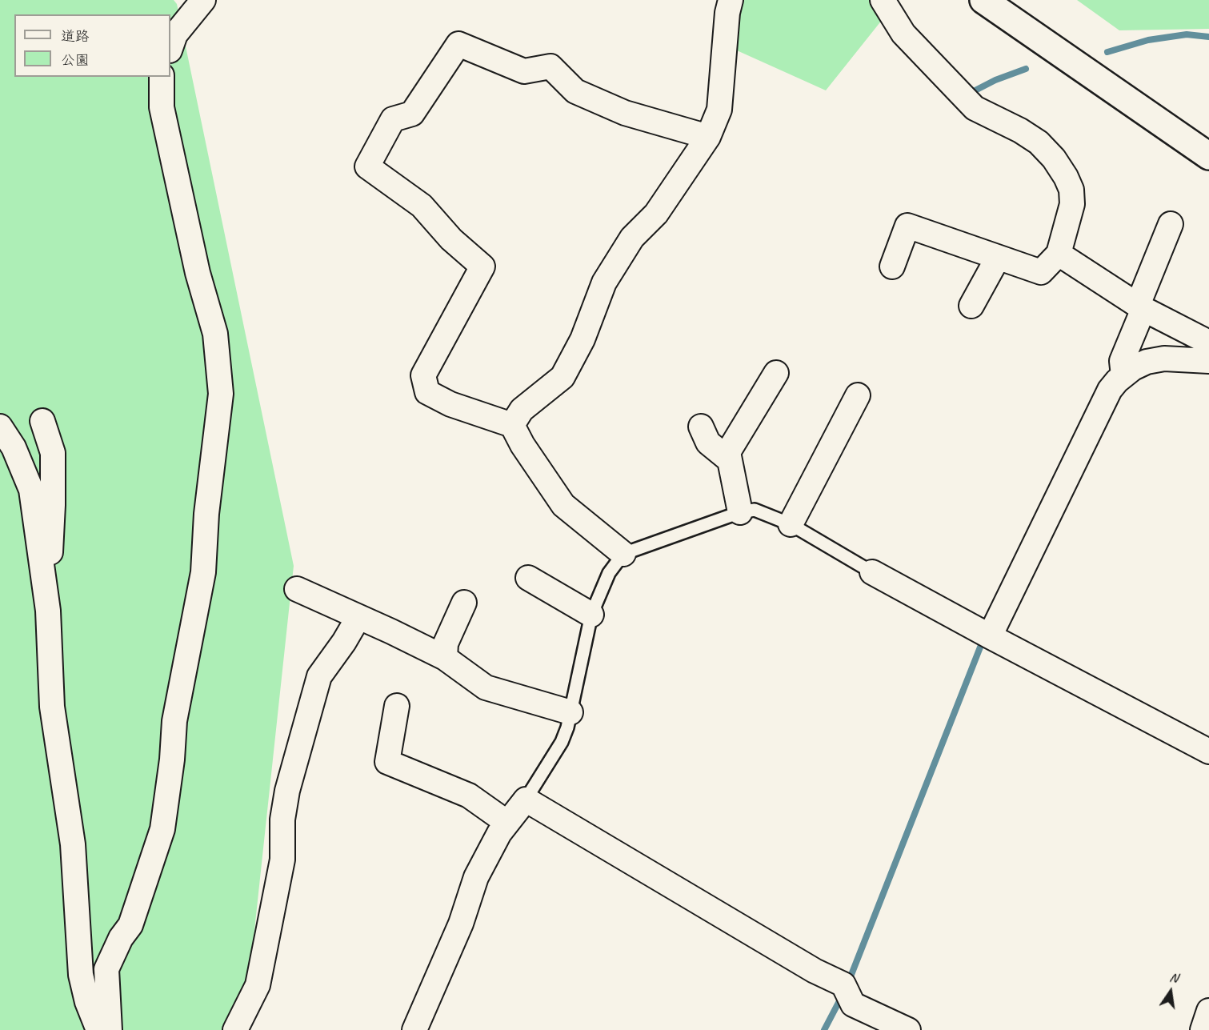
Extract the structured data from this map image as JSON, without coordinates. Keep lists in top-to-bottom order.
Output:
{
  "legend": ["道路", "公園"],
  "north": "top"
}
